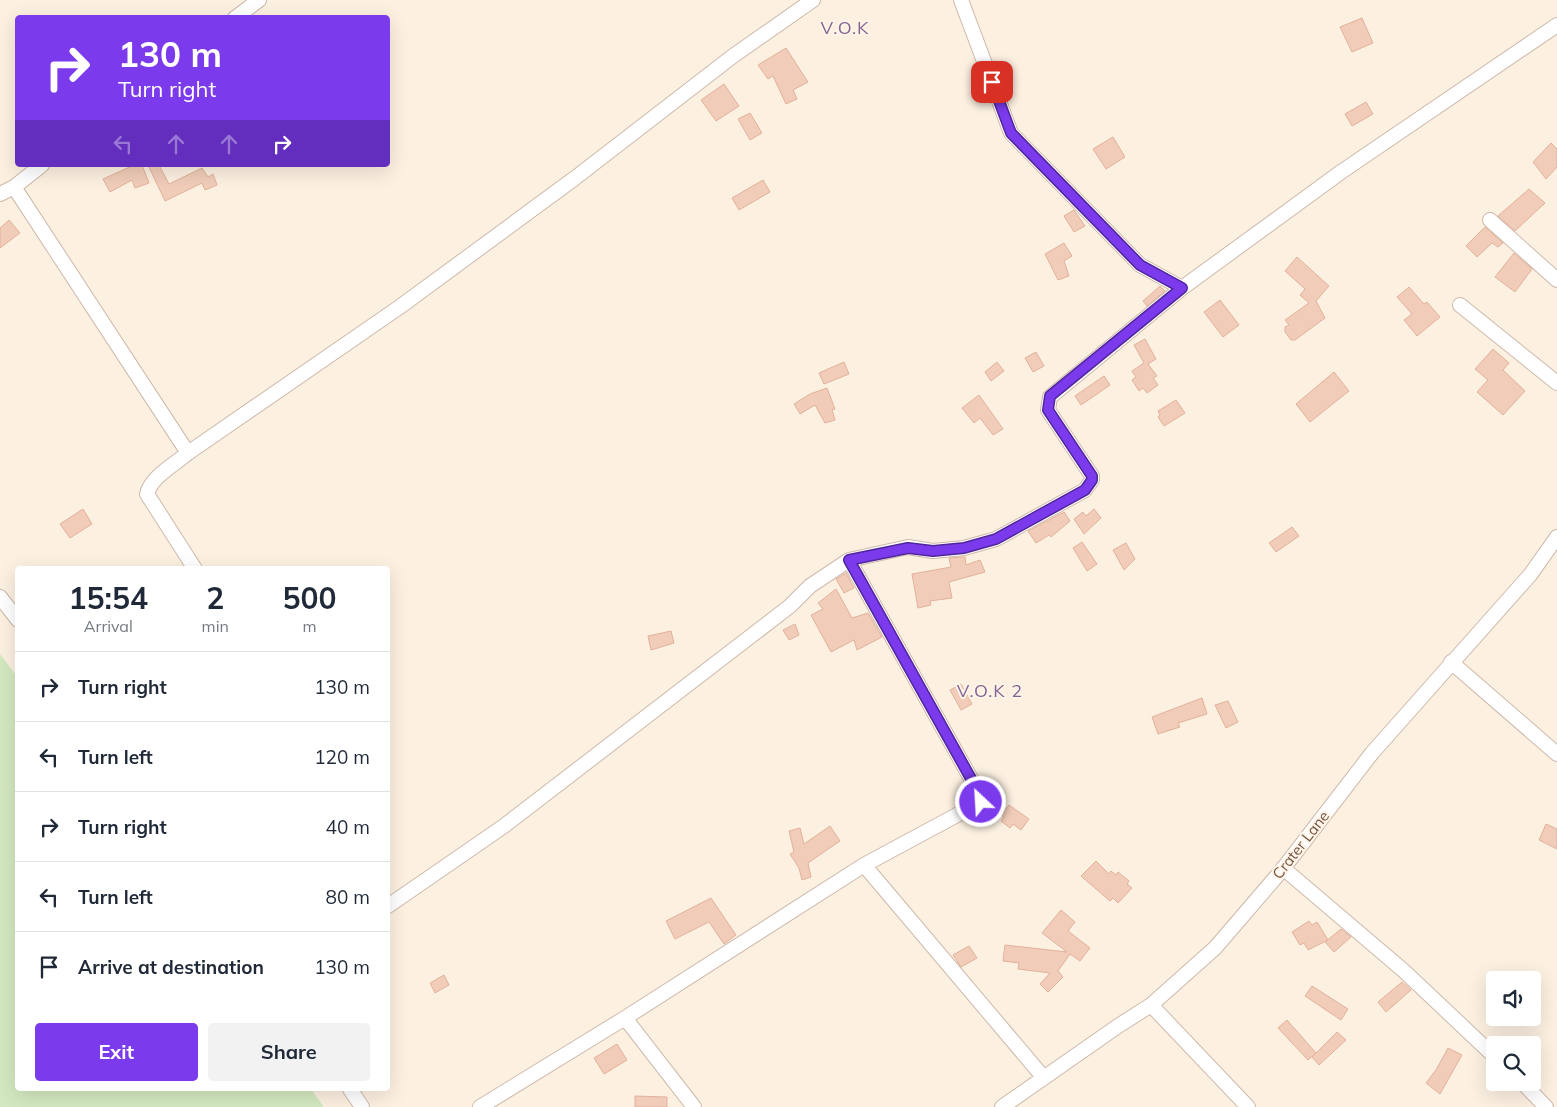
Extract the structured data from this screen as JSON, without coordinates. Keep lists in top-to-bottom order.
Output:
{
  "streets": {
    "street": ["Crater Lane"]
  },
  "districts": ["V.O.K", "V.O.K 2"],
  "page": {
    "turn": ["130 m", "Turn right"],
    "eta": [
      "15:54",
      "Arrival",
      "2",
      "min",
      "500",
      "m"
    ],
    "list": [
      {
        "name": "Turn right",
        "value": "130 m"
      },
      {
        "name": "Turn left",
        "value": "120 m"
      },
      {
        "name": "Turn right",
        "value": "40 m"
      },
      {
        "name": "Turn left",
        "value": "80 m"
      },
      {
        "name": "Arrive at destination",
        "value": "130 m"
      }
    ],
    "buttons": ["Exit", "Share"]
  }
}
